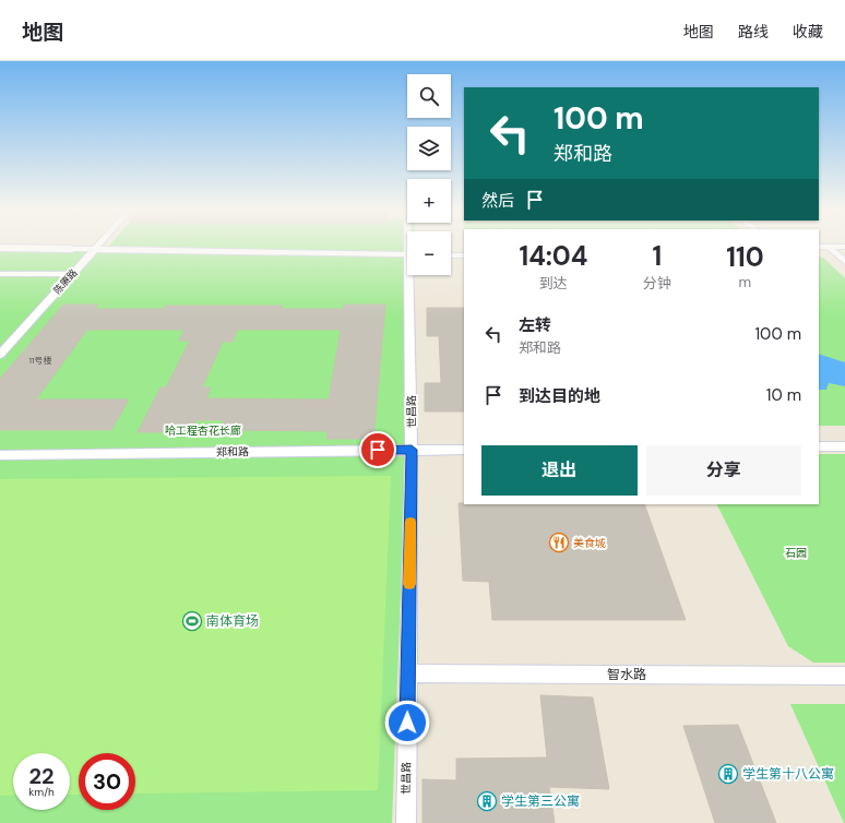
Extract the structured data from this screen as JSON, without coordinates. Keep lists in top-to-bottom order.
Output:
{
  "streets": {
    "street": [
      "陈赓路",
      "世昌路",
      "郑和路",
      "智水路"
    ]
  },
  "crossings": [
    ["世昌路", "郑和路"],
    ["世昌路", "智水路"]
  ],
  "parks": ["哈工程杏花长廊", "石园"],
  "places": {
    "restaurant": ["美食城"],
    "sports": ["南体育场"],
    "building": ["学生第十八公寓", "学生第三公寓"]
  },
  "house_numbers": ["11号楼"],
  "page": {
    "header": "地图",
    "nav": ["地图", "路线", "收藏"],
    "map_buttons": ["+", "−"],
    "turn": ["100 m", "郑和路"],
    "then": "然后",
    "eta": [
      "14:04",
      "到达",
      "1",
      "分钟",
      "110",
      "m"
    ],
    "list": [
      {
        "name": "左转",
        "note": "郑和路",
        "value": "100 m"
      },
      {
        "name": "到达目的地",
        "value": "10 m"
      }
    ],
    "buttons": ["退出", "分享"],
    "speed": "22 km/h",
    "limit": "30"
  }
}
